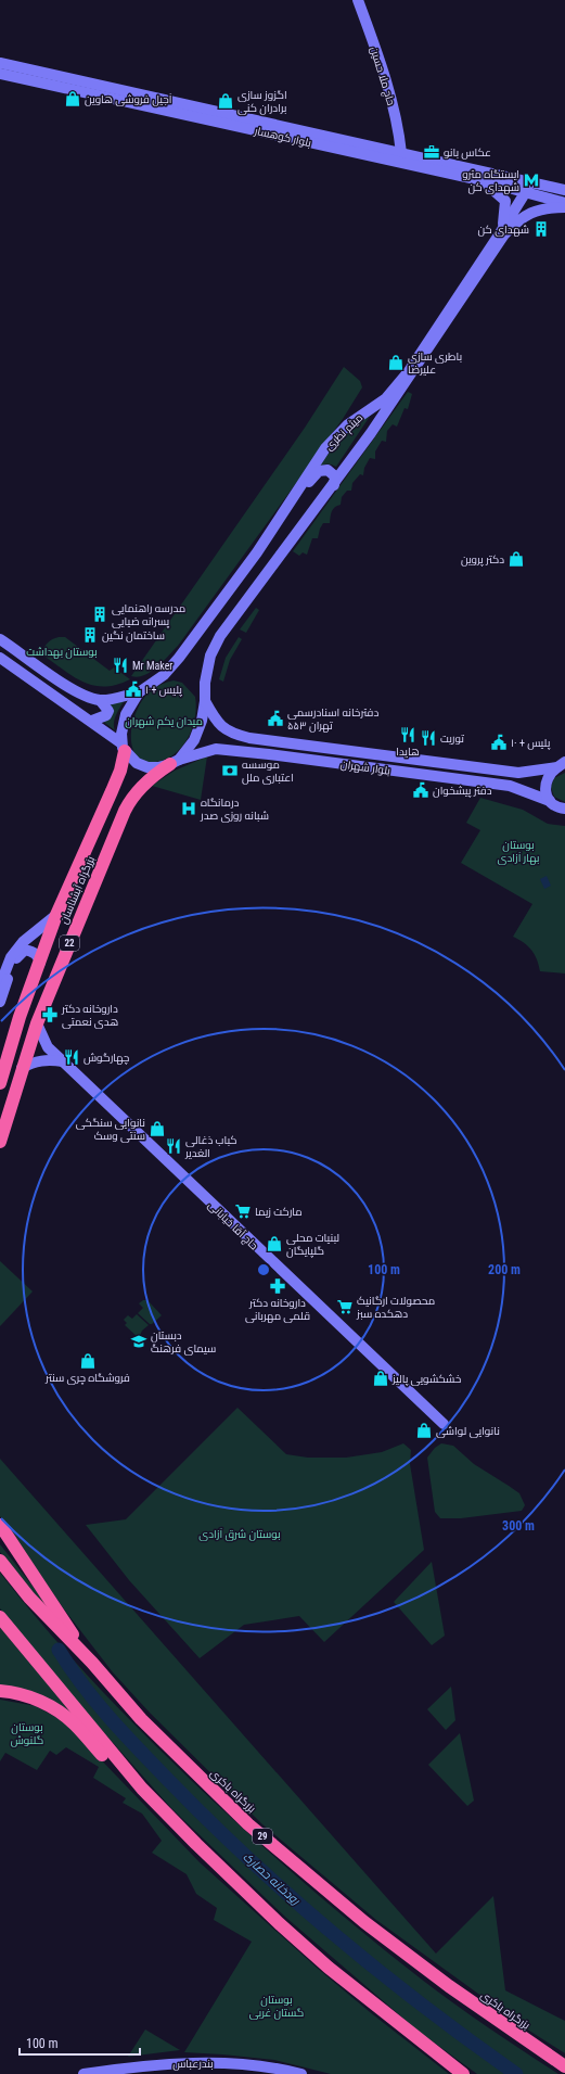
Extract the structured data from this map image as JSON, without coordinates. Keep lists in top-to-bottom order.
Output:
{
  "streets": {
    "highway": [
      "بزرگراه آبشناسان",
      "22",
      "بزرگراه باکری",
      "29"
    ],
    "main road": [
      "حاج ملا حسین",
      "بلوار کوهسار",
      "میثم نظری",
      "بلوار شهران",
      "حاج آقا خیابانی",
      "بندرعباس"
    ]
  },
  "crossings": [
    ["حاج ملا حسین", "بلوار کوهسار"],
    ["بلوار کوهسار", "میثم نظری"],
    ["میثم نظری", "بلوار شهران"],
    ["بلوار شهران", "بزرگراه آبشناسان"],
    ["بزرگراه آبشناسان", "حاج آقا خیابانی"]
  ],
  "water": ["رودخانه حصارک"],
  "parks": [
    "بوستان بهداشت",
    "میدان یکم شهران",
    "بوستان بهار آزادی",
    "بوستان شرق آزادی",
    "بوستان گلنوش",
    "بوستان گستان غربی"
  ],
  "places": {
    "shop": [
      "آجیل فروشی هاوین",
      "اگزوز سازی برادران کنی",
      "باطری سازی علیرضا",
      "دکتر پروین",
      "نانوایی سنگکی سنتی وسک",
      "لبنیات محلی گلپایگان",
      "فروشگاه چری سنتر",
      "خشکشویی پالیز",
      "نانوایی لواشی"
    ],
    "office": ["عکاس بانو"],
    "metro station": ["ایستگاه مترو شهدای کن"],
    "building": ["شهدای کن", "مدرسه راهنمایی پسرانه ضیایی", "ساختمان نگین"],
    "restaurant": [
      "Mr Maker",
      "هایدا",
      "توریت",
      "چهارگوش",
      "کباب ذغالی الغدیر"
    ],
    "public building": [
      "پلیس +۱۰",
      "دفترخانه اسنادرسمی ۵۵۳ تهران",
      "پلیس + ۱۰",
      "دفتر پیشخوان"
    ],
    "bank": ["موسسه اعتباری ملل"],
    "hospital": ["درمانگاه شبانه روزی صدر"],
    "pharmacy": ["داروخانه دكتر هدی نعمتی", "داروخانه دکتر قلمی مهربانی"],
    "supermarket": ["مارکت زیما", "محصولات ارگانیک دهکده سبز"],
    "school or university": ["دبستان سیمای فرهنگ"]
  },
  "scale_bar": "100 m",
  "rings": ["100 m", "200 m", "300 m"]
}
